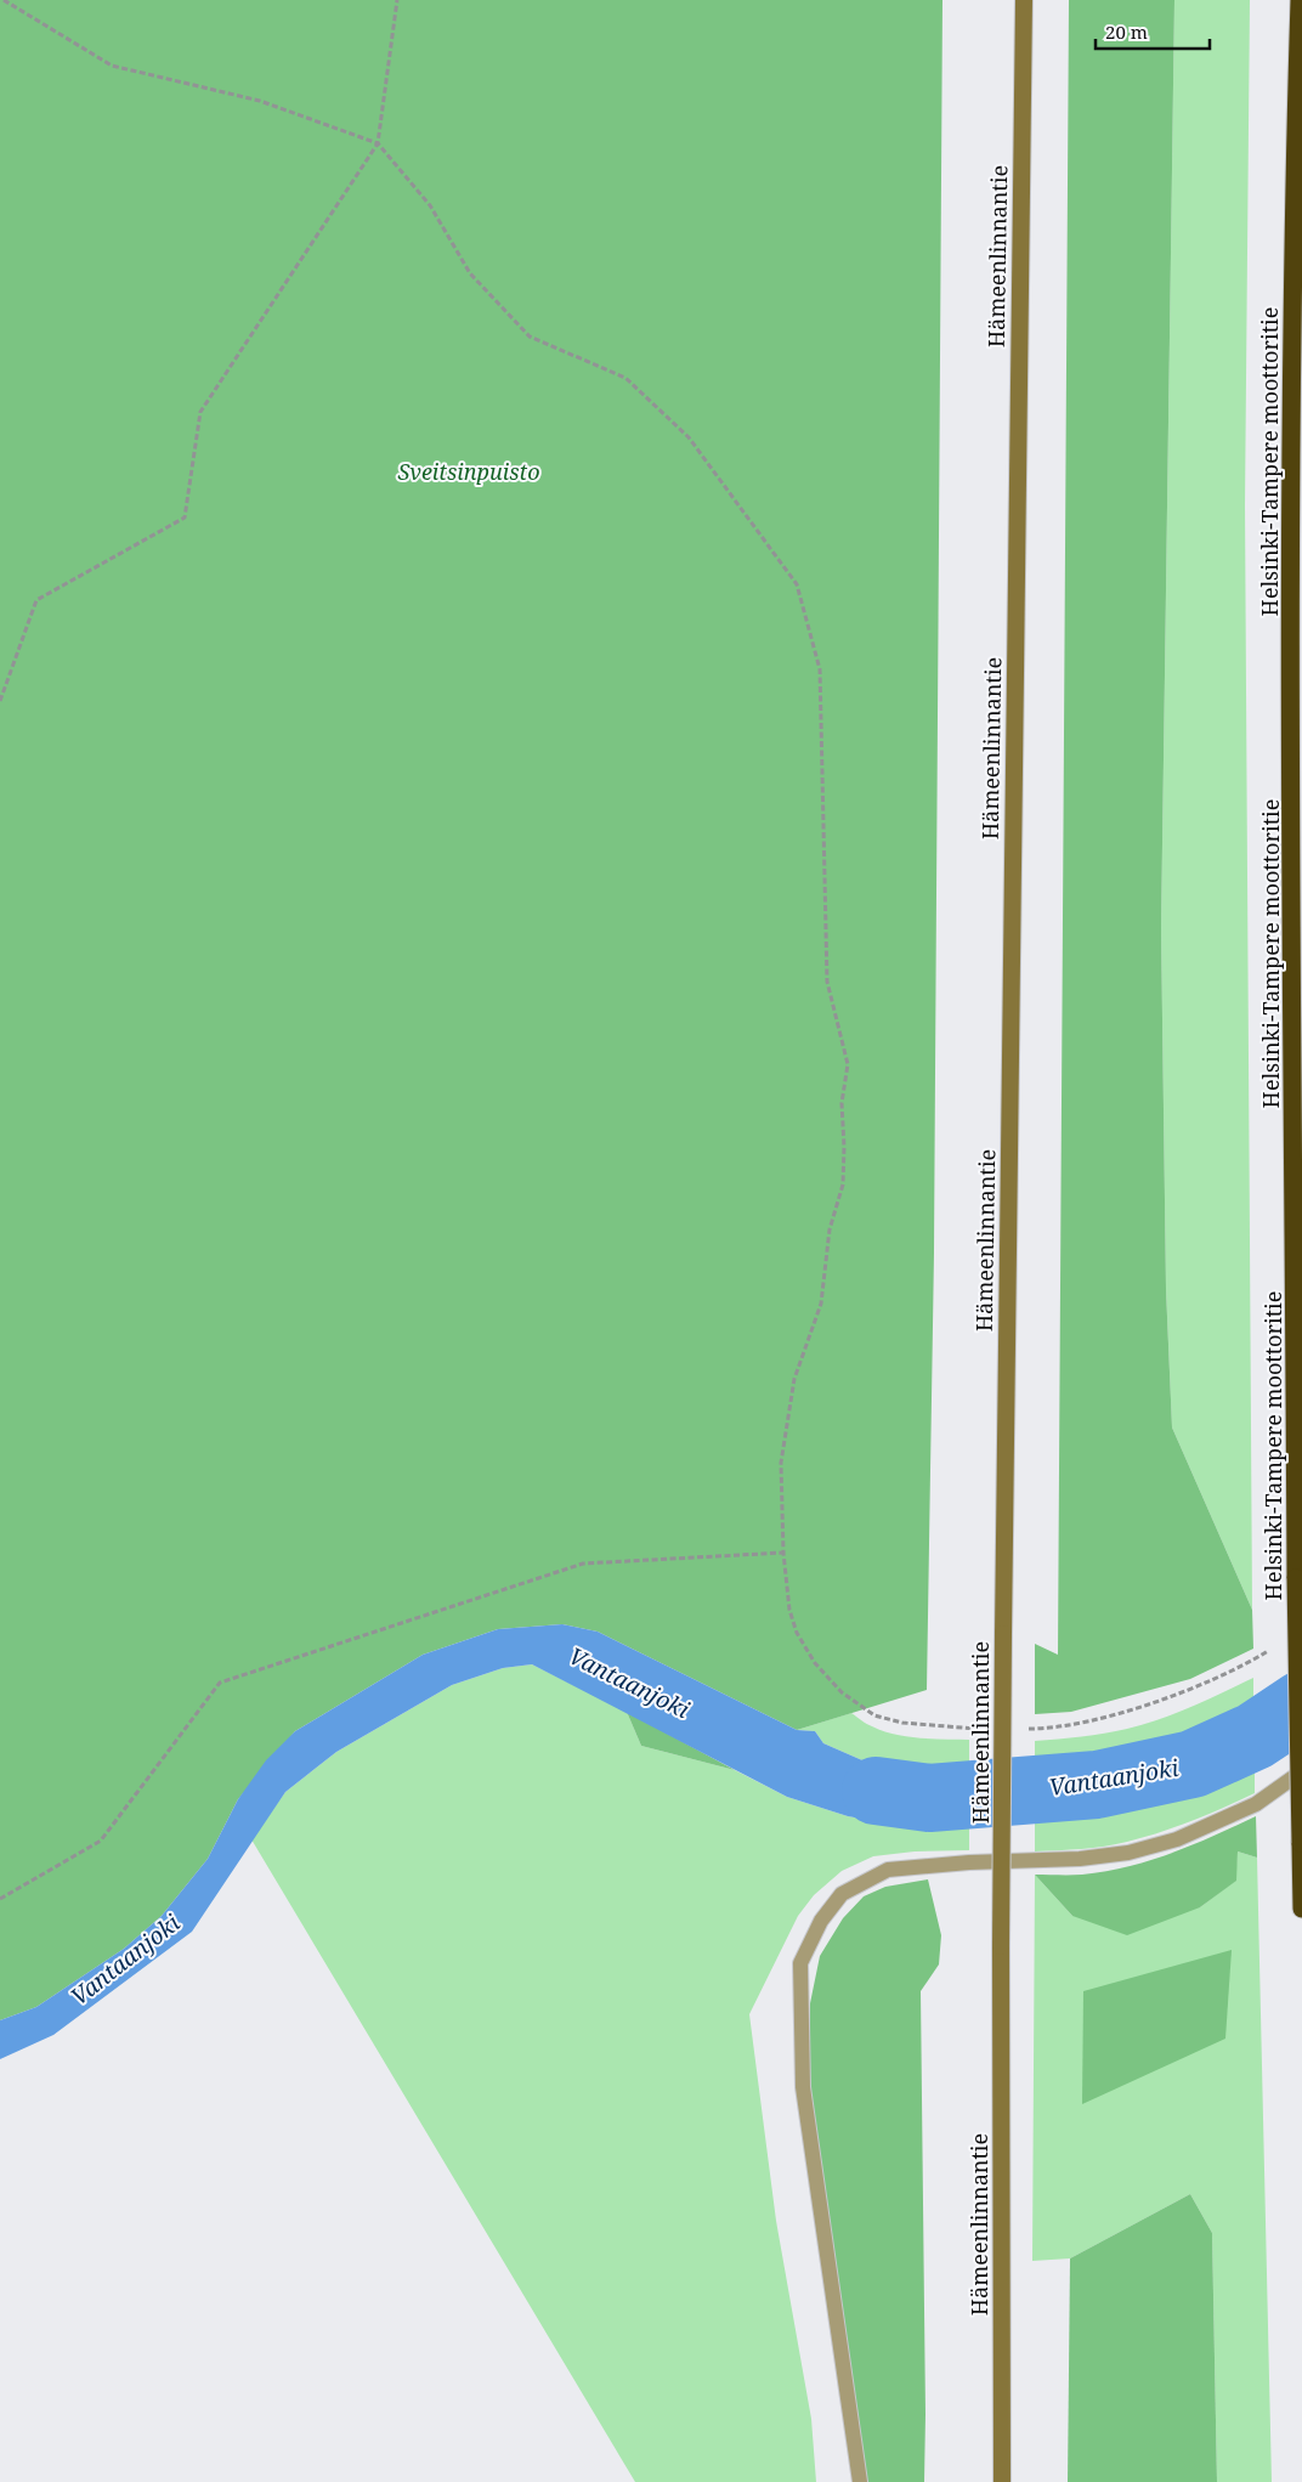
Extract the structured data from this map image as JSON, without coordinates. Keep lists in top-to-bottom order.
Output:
{
  "streets": {
    "highway": ["Helsinki-Tampere moottoritie"],
    "main road": ["Hämeenlinnantie"]
  },
  "water": ["Vantaanjoki"],
  "parks": ["Sveitsinpuisto"],
  "scale_bar": "20 m"
}
